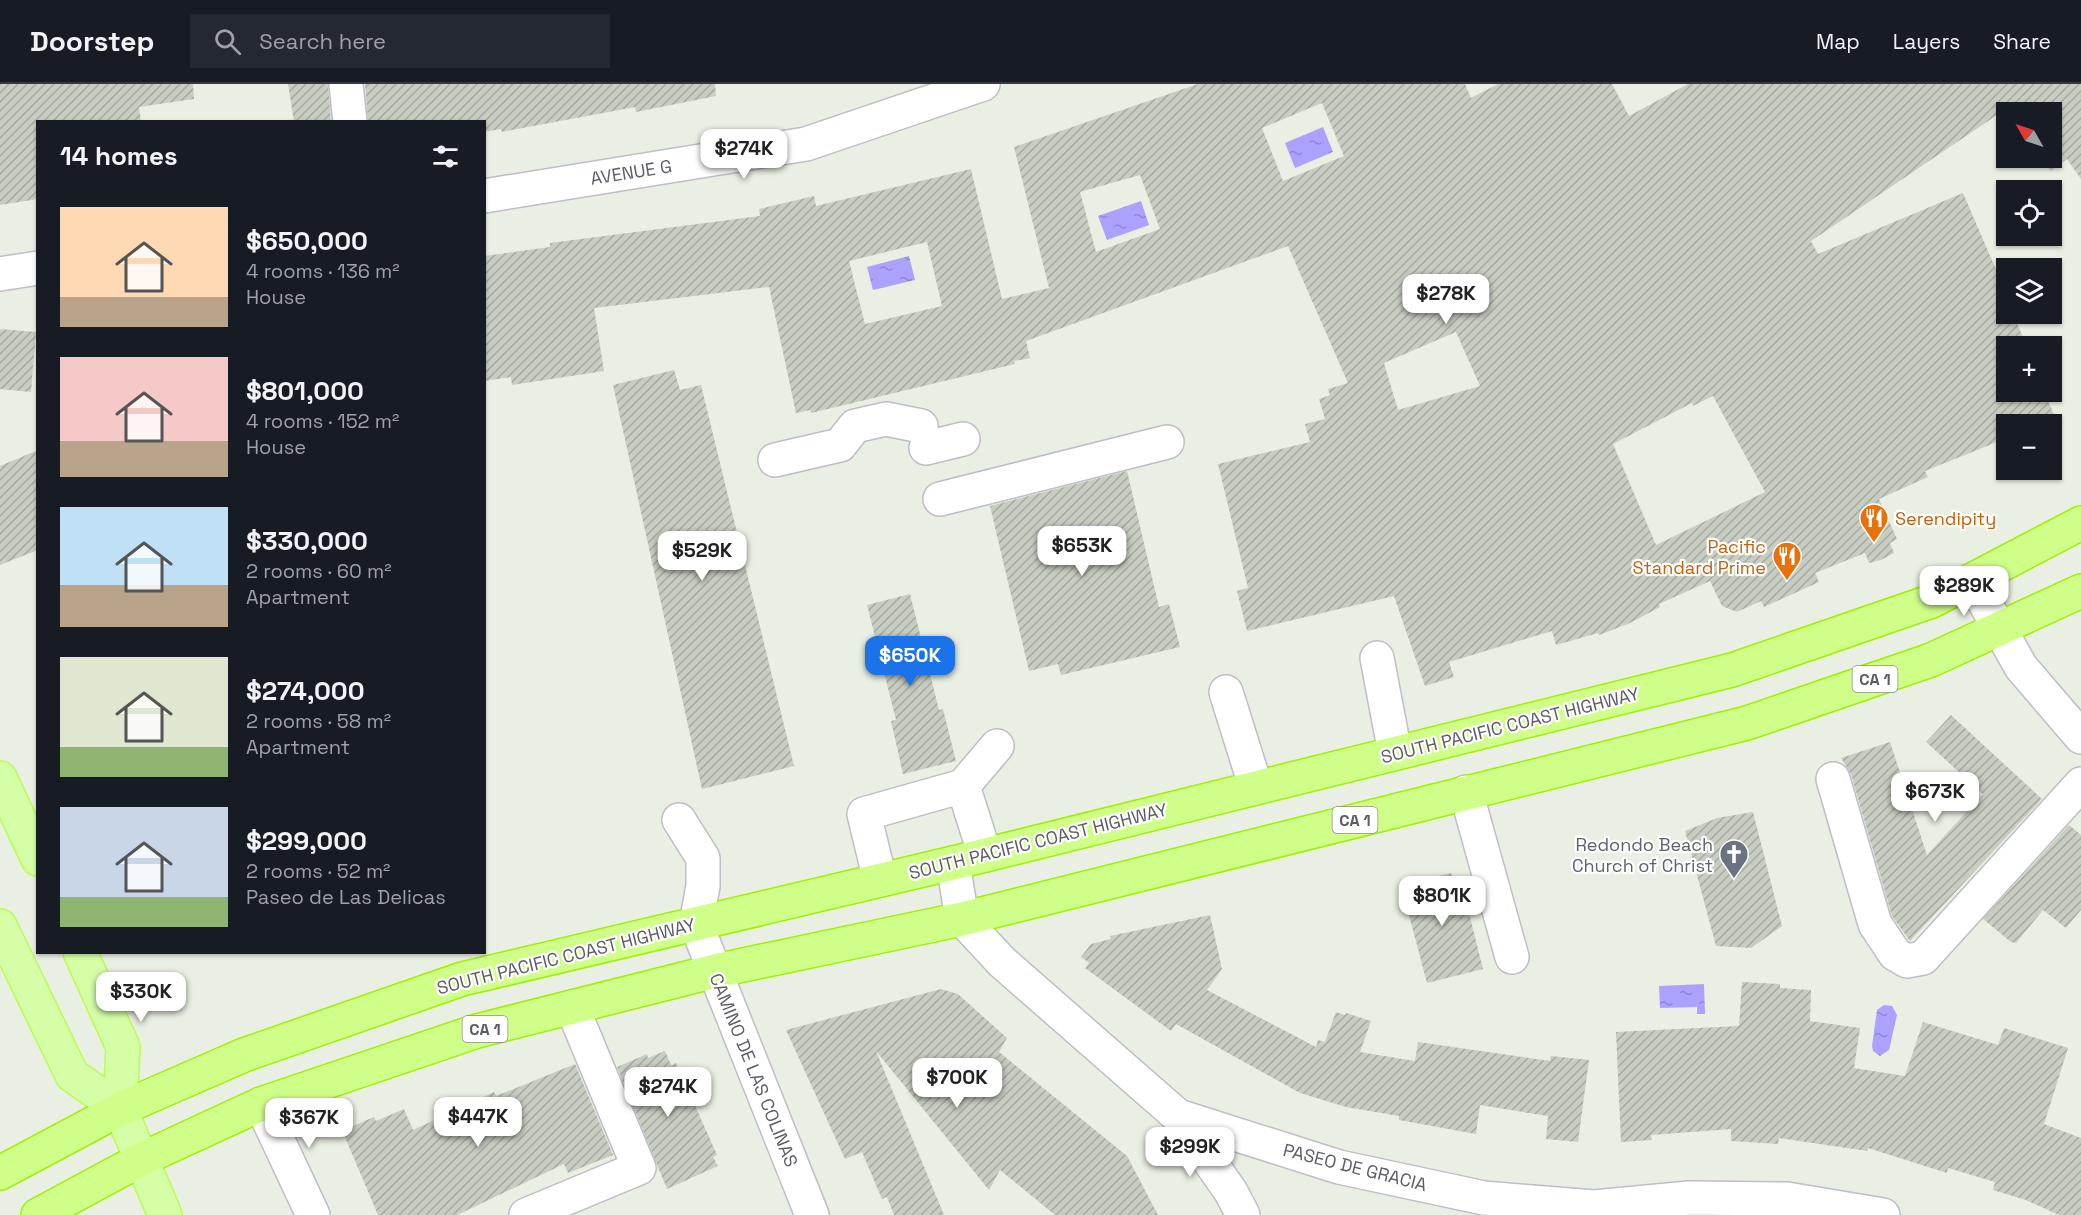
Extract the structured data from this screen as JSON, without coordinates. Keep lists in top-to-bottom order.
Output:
{
  "streets": {
    "highway": ["CA 1", "SOUTH PACIFIC COAST HIGHWAY"],
    "street": ["AVENUE G", "CAMINO DE LAS COLINAS", "PASEO DE GRACIA"]
  },
  "crossings": [
    ["CA 1", "CAMINO DE LAS COLINAS"],
    ["CA 1", "PASEO DE GRACIA"],
    ["SOUTH PACIFIC COAST HIGHWAY", "CAMINO DE LAS COLINAS"]
  ],
  "places": {
    "restaurant": ["Serendipity", "Pacific Standard Prime"],
    "church": ["Redondo Beach Church of Christ"]
  },
  "north": "top left",
  "page": {
    "header": "Doorstep",
    "search": "Search here",
    "nav": ["Map", "Layers", "Share"],
    "map_buttons": ["+", "−"],
    "heading": "14 homes",
    "price": [
      "$274K",
      "$278K",
      "$653K",
      "$529K",
      "$289K",
      "$650K",
      "$673K",
      "$801K",
      "$330K",
      "$700K",
      "$274K",
      "$447K",
      "$367K",
      "$299K"
    ],
    "list": [
      {
        "name": "$650,000",
        "note": "4 rooms · 136 m² · House"
      },
      {
        "name": "$801,000",
        "note": "4 rooms · 152 m² · House"
      },
      {
        "name": "$330,000",
        "note": "2 rooms · 60 m² · Apartment"
      },
      {
        "name": "$274,000",
        "note": "2 rooms · 58 m² · Apartment"
      },
      {
        "name": "$299,000",
        "note": "2 rooms · 52 m² · Paseo de Las Delicas"
      }
    ]
  }
}
